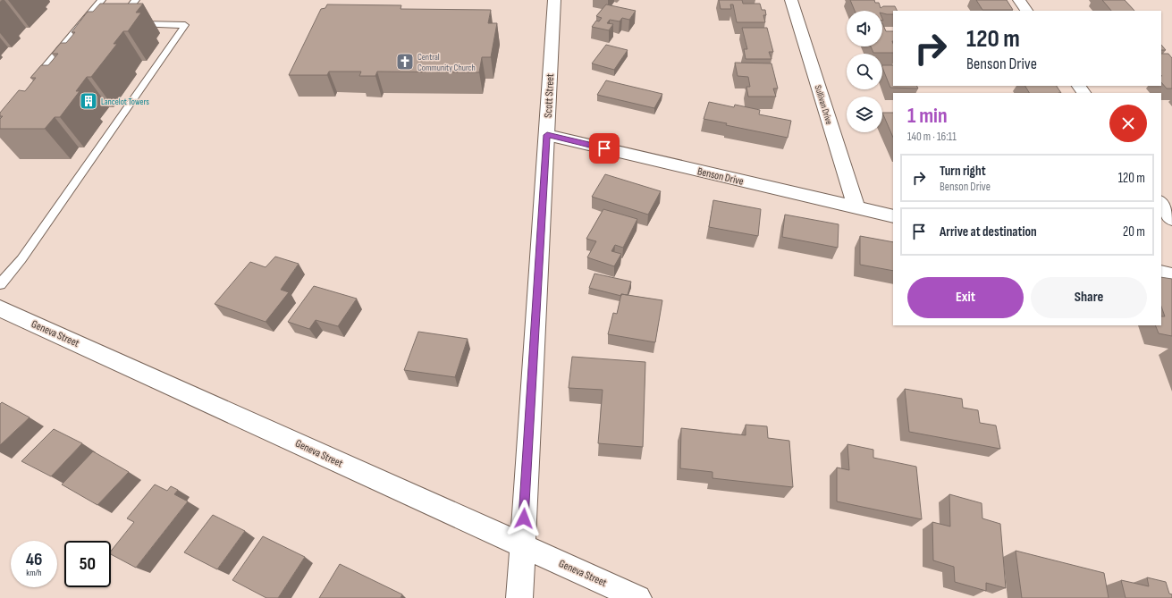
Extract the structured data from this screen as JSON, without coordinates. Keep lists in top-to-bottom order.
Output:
{
  "streets": {
    "main road": [
      "Scott Street",
      "Sullivan Drive",
      "Benson Drive",
      "Geneva Street"
    ]
  },
  "crossings": [
    ["Scott Street", "Benson Drive"],
    ["Scott Street", "Geneva Street"],
    ["Sullivan Drive", "Benson Drive"]
  ],
  "places": {
    "church": ["Central Community Church"],
    "building": ["Lancelot Towers"]
  },
  "page": {
    "turn": ["120 m", "Benson Drive"],
    "heading": ["1 min", "140 m · 16:11"],
    "list": [
      {
        "name": "Turn right",
        "note": "Benson Drive",
        "value": "120 m"
      },
      {
        "name": "Arrive at destination",
        "value": "20 m"
      }
    ],
    "buttons": ["Exit", "Share"],
    "speed": "46 km/h",
    "limit": "50"
  }
}
